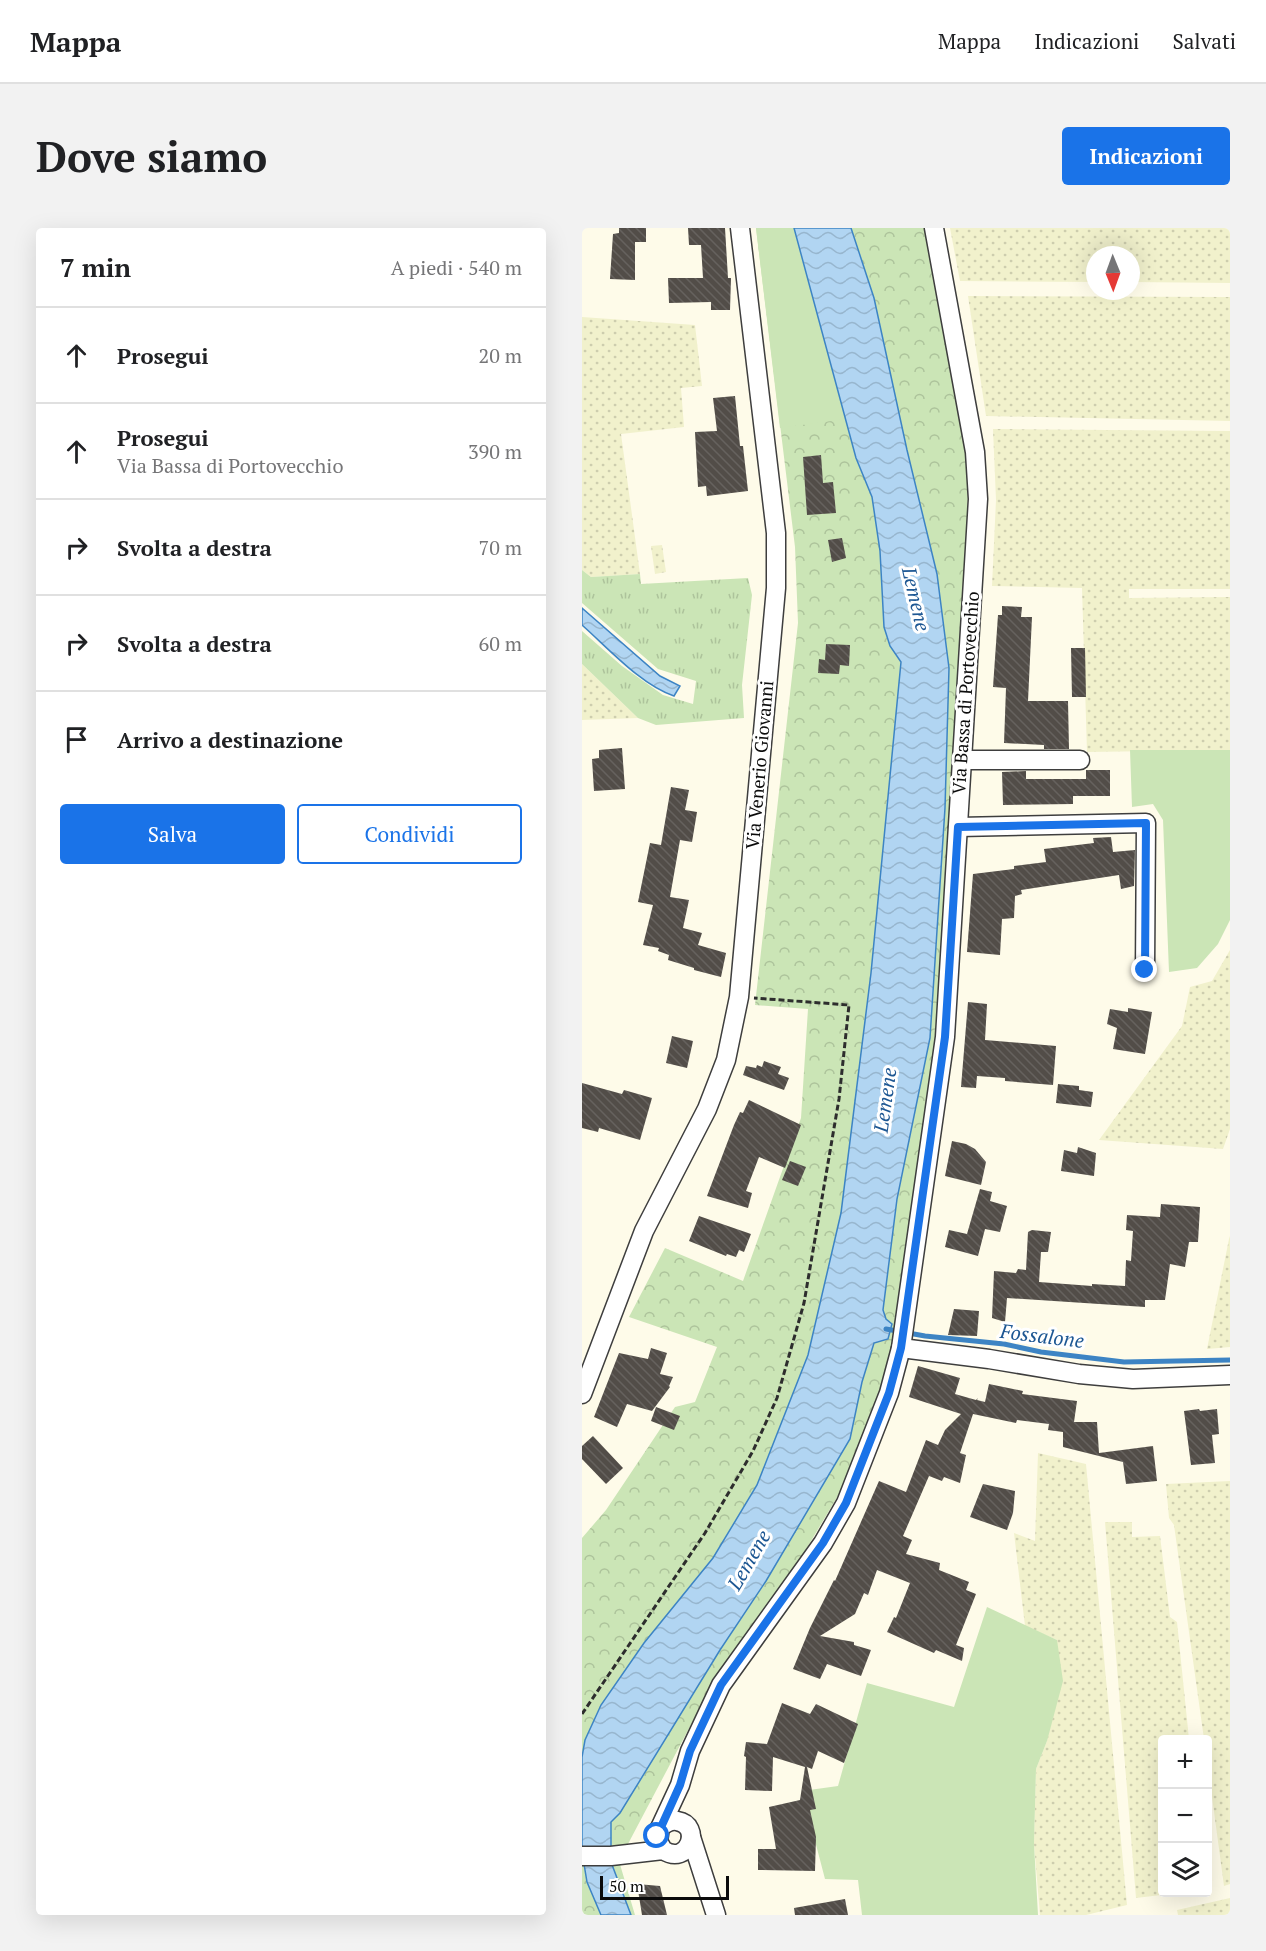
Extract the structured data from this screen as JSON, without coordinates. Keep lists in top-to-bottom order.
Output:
{
  "streets": {
    "street": ["Via Bassa di Portovecchio", "Via Venerio Giovanni"]
  },
  "water": ["Lemene", "Fossalone"],
  "scale_bar": "50 m",
  "north": "bottom",
  "page": {
    "header": "Mappa",
    "nav": ["Mappa", "Indicazioni", "Salvati"],
    "buttons": [
      "Indicazioni",
      ["Salva", "Condividi"]
    ],
    "title": "Dove siamo",
    "heading": ["7 min", "A piedi · 540 m"],
    "list": [
      ["Prosegui", "20 m"],
      ["Prosegui", "Via Bassa di Portovecchio", "390 m"],
      ["Svolta a destra", "70 m"],
      ["Svolta a destra", "60 m"],
      "Arrivo a destinazione"
    ],
    "map_buttons": ["+", "−"],
    "scale": "50 m"
  }
}
